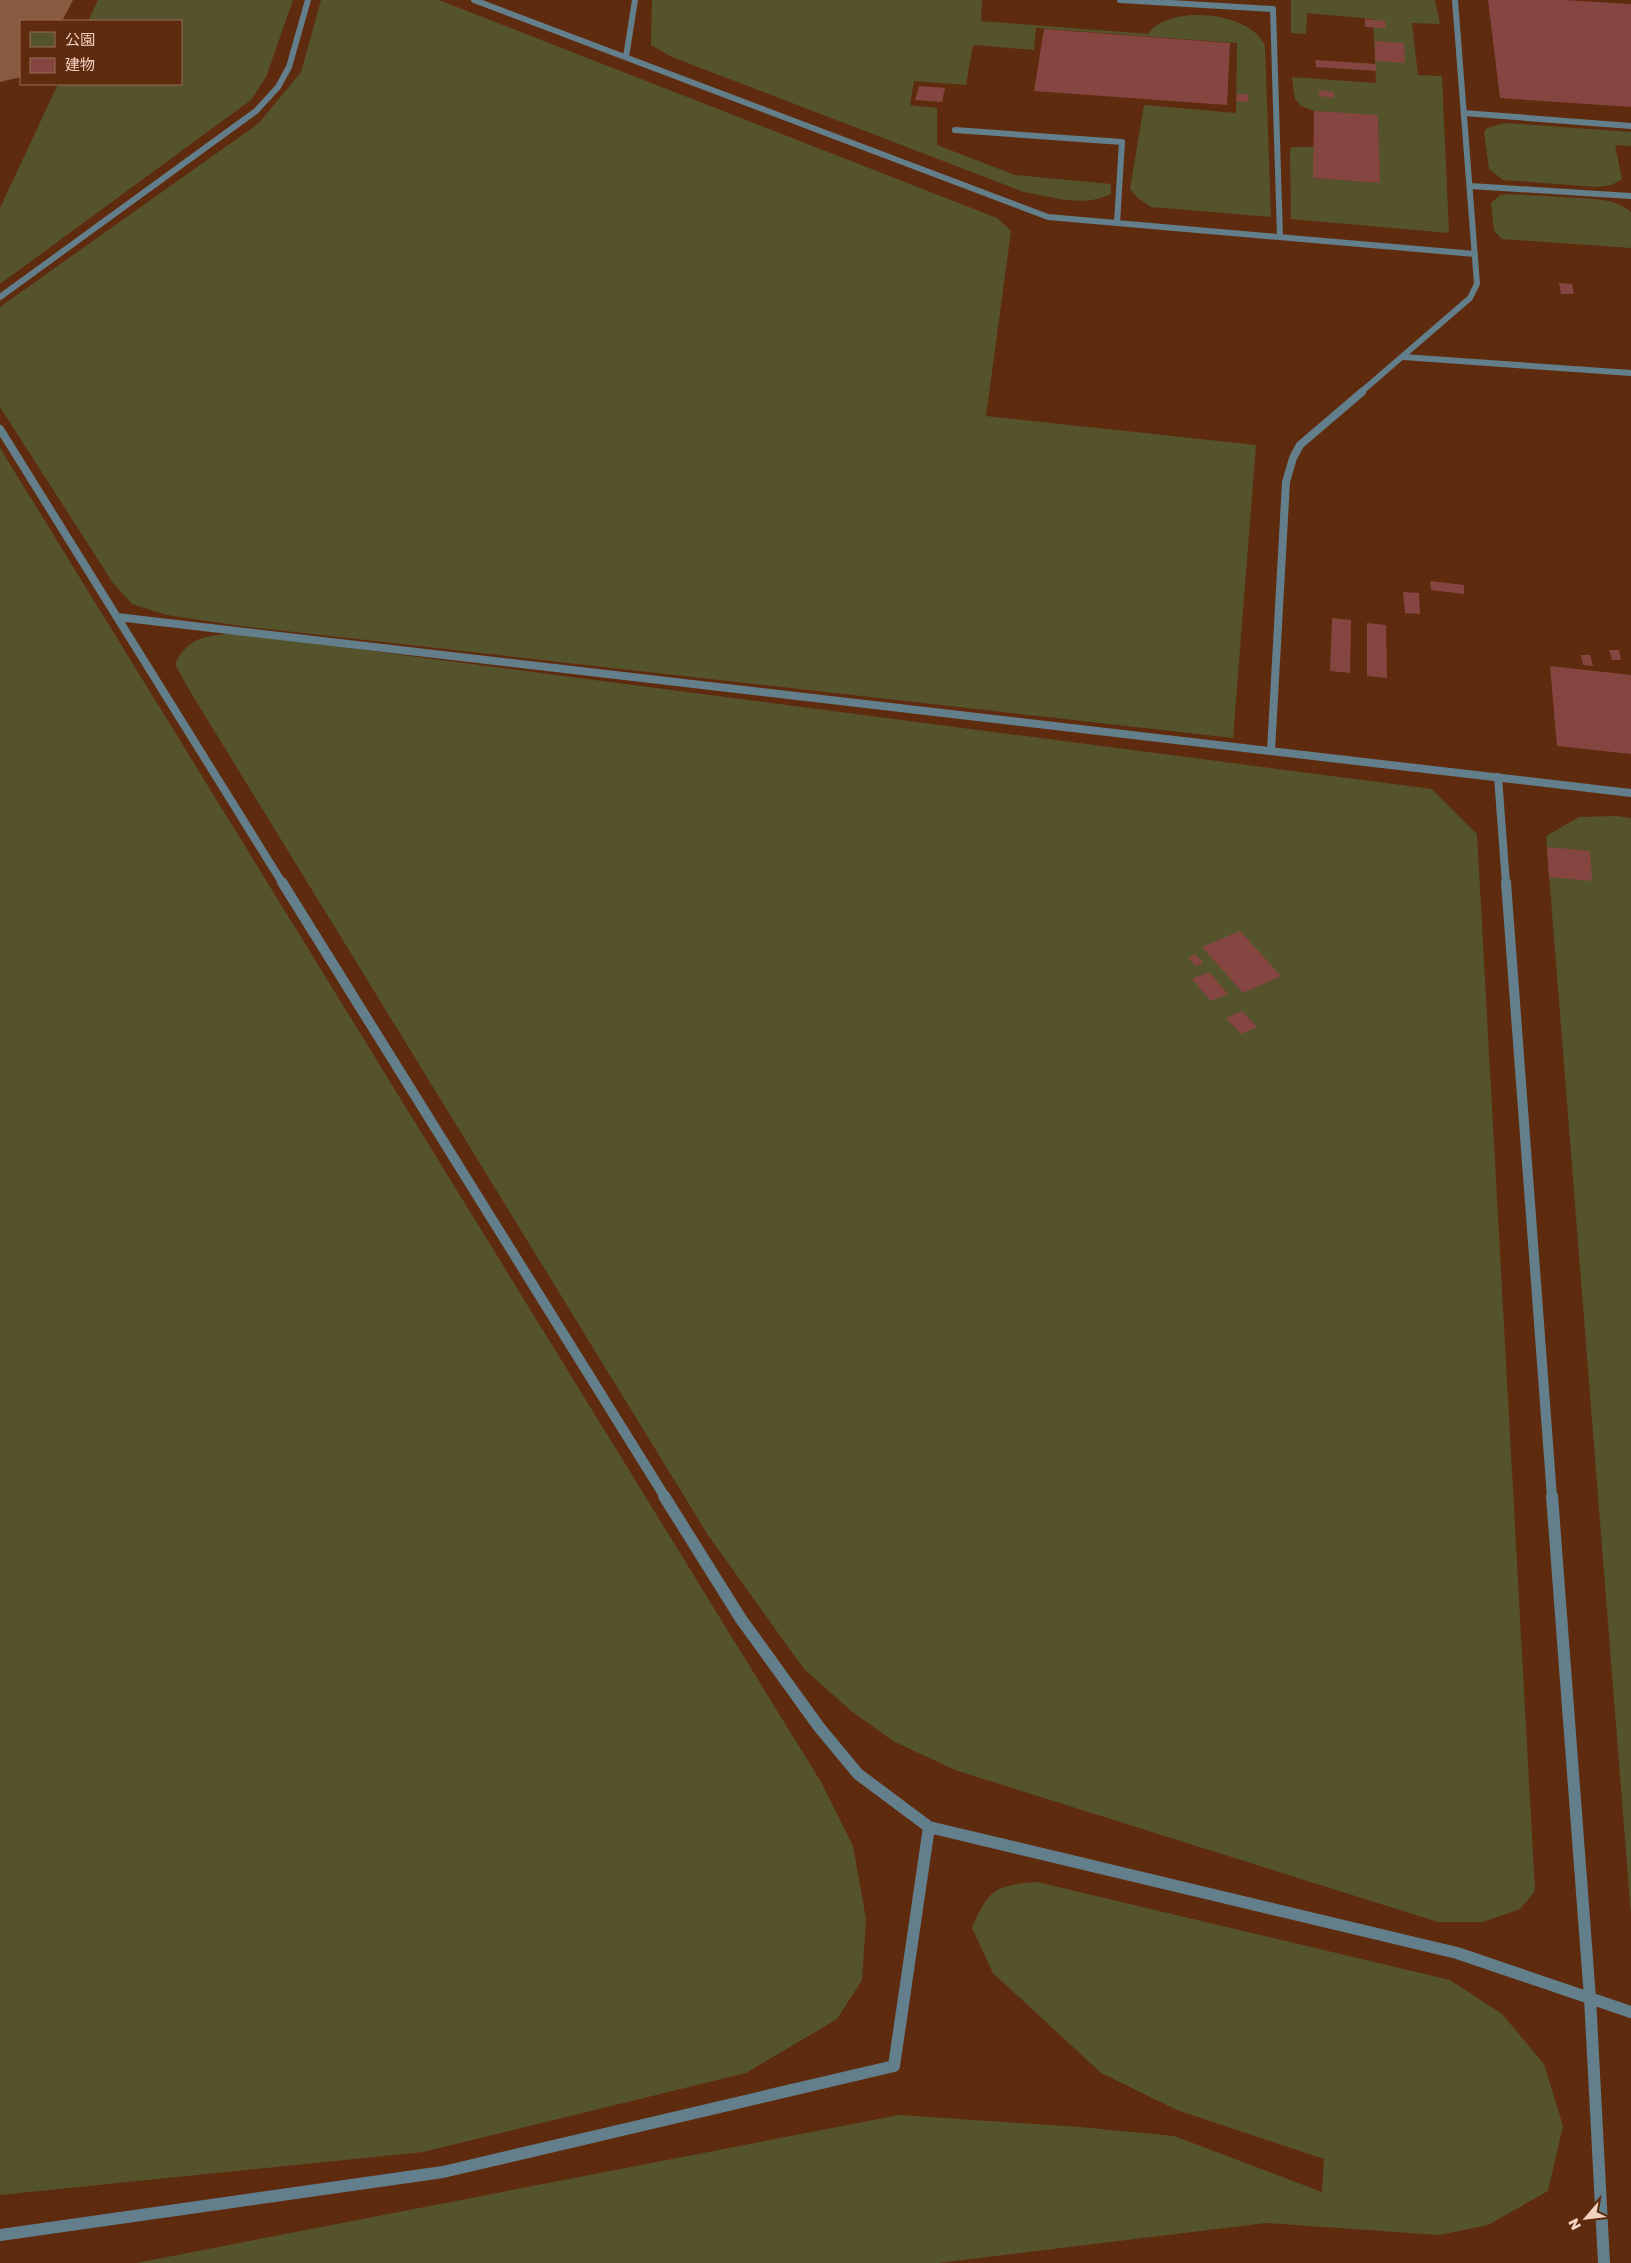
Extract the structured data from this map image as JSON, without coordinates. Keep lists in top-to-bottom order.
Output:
{
  "legend": ["公園", "建物"],
  "north": "bottom left"
}
